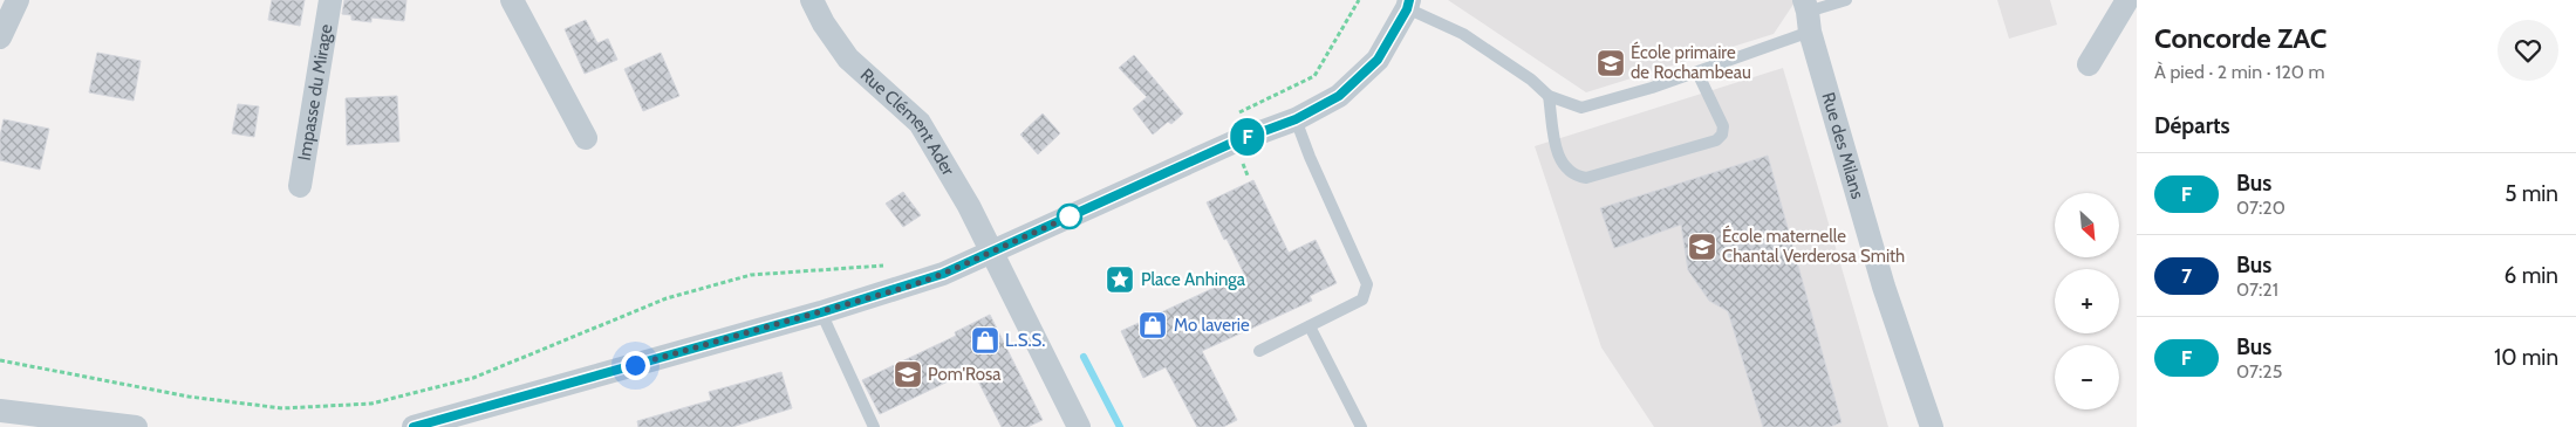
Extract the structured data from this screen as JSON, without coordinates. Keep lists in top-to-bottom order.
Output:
{
  "streets": {
    "street": ["Impasse du Mirage", "Rue Clément Ader", "Rue des Milans"]
  },
  "places": {
    "school or university": ["École primaire de Rochambeau", "École maternelle Chantal Verderosa Smith", "Pom'Rosa"],
    "place": ["Place Anhinga"],
    "shop": ["Mo laverie", "L.S.S."]
  },
  "lines": ["bus line F"],
  "north": "bottom right",
  "page": {
    "on_map": "F",
    "heading": [
      ["Concorde ZAC", "À pied · 2 min · 120 m"],
      "Départs"
    ],
    "list": [
      {
        "mark": "F",
        "name": "Bus",
        "note": "07:20",
        "value": "5 min"
      },
      {
        "mark": "7",
        "name": "Bus",
        "note": "07:21",
        "value": "6 min"
      },
      {
        "mark": "F",
        "name": "Bus",
        "note": "07:25",
        "value": "10 min"
      }
    ],
    "map_buttons": ["+", "−"]
  }
}
